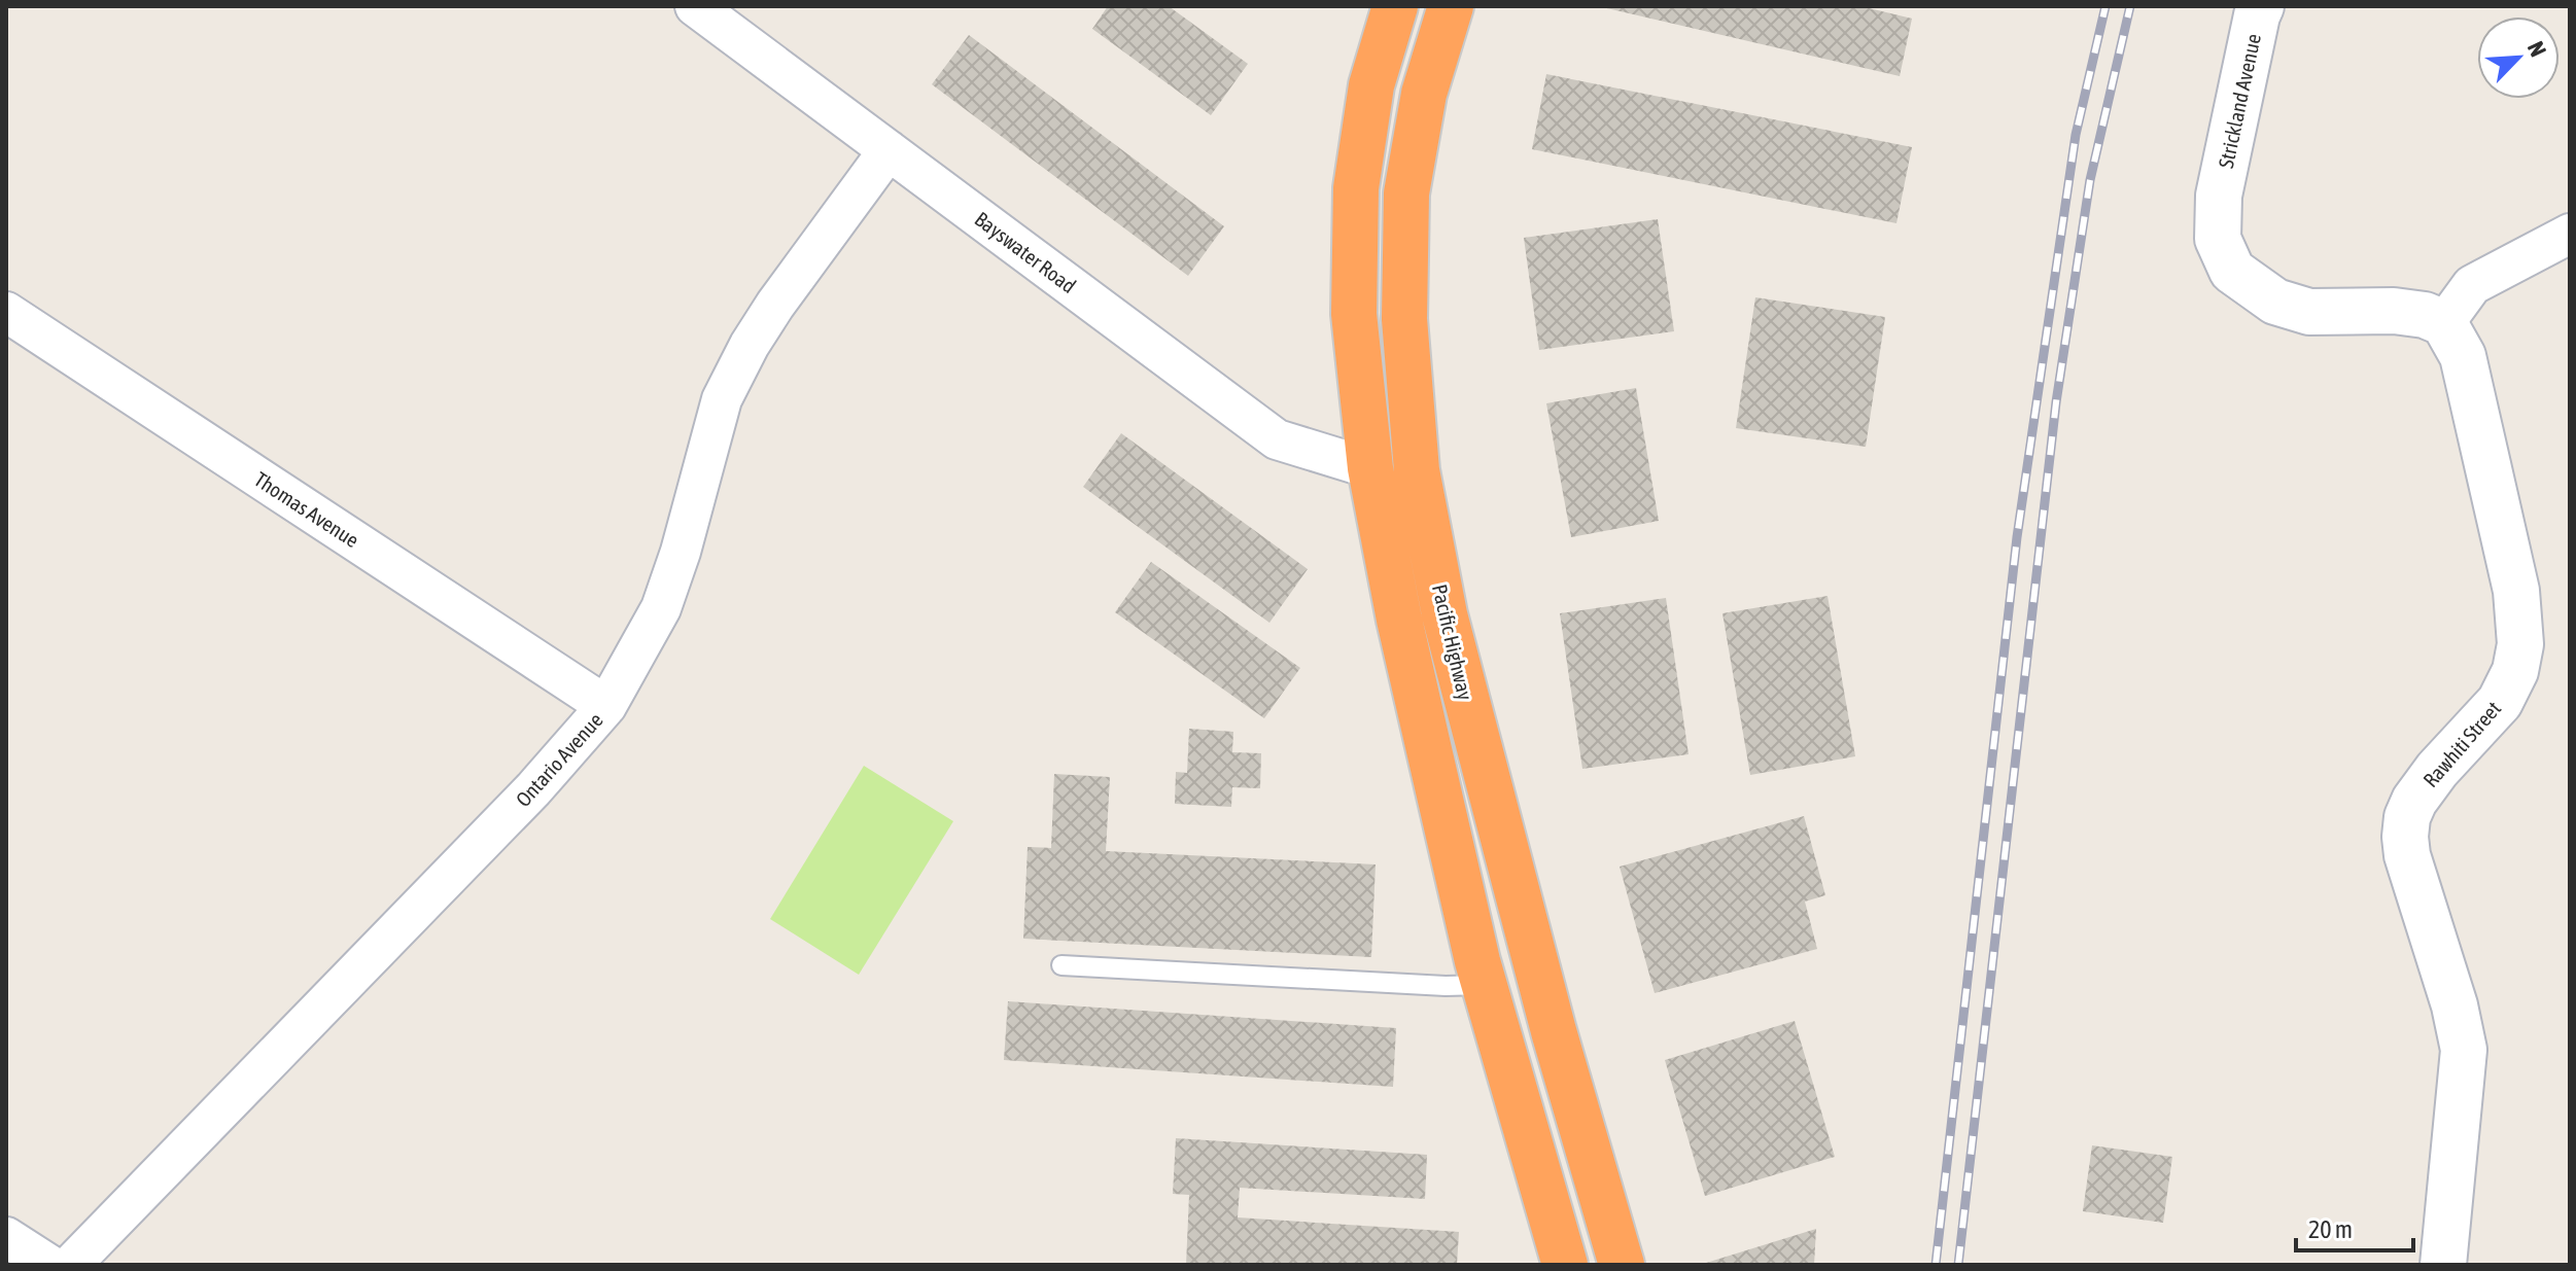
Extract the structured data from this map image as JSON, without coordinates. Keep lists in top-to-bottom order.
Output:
{
  "streets": {
    "highway": ["Pacific Highway"],
    "street": [
      "Strickland Avenue",
      "Bayswater Road",
      "Thomas Avenue",
      "Rawhiti Street",
      "Ontario Avenue"
    ]
  },
  "crossings": [
    ["Strickland Avenue", "Rawhiti Street"],
    ["Bayswater Road", "Ontario Avenue"],
    ["Thomas Avenue", "Ontario Avenue"]
  ],
  "scale_bar": "20 m",
  "north": "top right"
}
